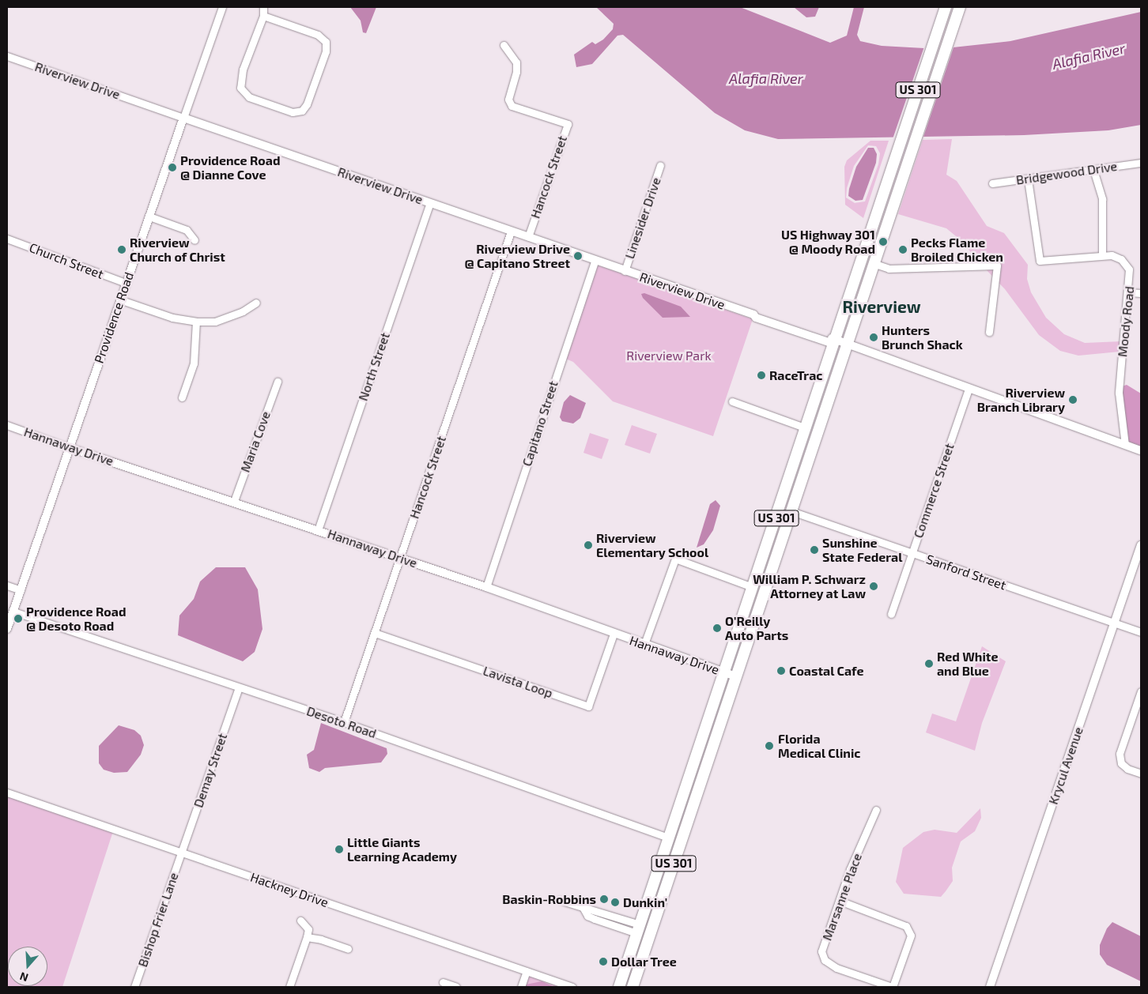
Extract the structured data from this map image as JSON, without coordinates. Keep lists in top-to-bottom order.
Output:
{
  "streets": {
    "main road": ["US 301"],
    "street": [
      "Riverview Drive",
      "Bridgewood Drive",
      "Hancock Street",
      "Linesider Drive",
      "Church Street",
      "Providence Road",
      "Moody Road",
      "North Street",
      "Capitano Street",
      "Maria Cove",
      "Hannaway Drive",
      "Commerce Street",
      "Sanford Street",
      "Lavista Loop",
      "Desoto Road",
      "Krycul Avenue",
      "Demay Street",
      "Hackney Drive",
      "Marsanne Place",
      "Bishop Frier Lane"
    ]
  },
  "crossings": [
    ["Riverview Drive", "US 301"],
    ["Riverview Drive", "Hancock Street"],
    ["Riverview Drive", "Linesider Drive"],
    ["Riverview Drive", "Providence Road"],
    ["Riverview Drive", "Moody Road"],
    ["Riverview Drive", "North Street"],
    ["Riverview Drive", "Capitano Street"],
    ["Riverview Drive", "Commerce Street"],
    ["US 301", "Hannaway Drive"],
    ["US 301", "Sanford Street"],
    ["US 301", "Desoto Road"],
    ["Bridgewood Drive", "Moody Road"],
    ["Hancock Street", "Hannaway Drive"],
    ["Hancock Street", "Lavista Loop"],
    ["Hancock Street", "Desoto Road"],
    ["Church Street", "Providence Road"],
    ["Providence Road", "Hannaway Drive"],
    ["Providence Road", "Desoto Road"],
    ["North Street", "Hannaway Drive"],
    ["Capitano Street", "Hannaway Drive"],
    ["Maria Cove", "Hannaway Drive"],
    ["Hannaway Drive", "Lavista Loop"],
    ["Commerce Street", "Sanford Street"],
    ["Sanford Street", "Krycul Avenue"],
    ["Desoto Road", "Demay Street"],
    ["Demay Street", "Hackney Drive"],
    ["Demay Street", "Bishop Frier Lane"],
    ["Hackney Drive", "Bishop Frier Lane"]
  ],
  "districts": ["Riverview"],
  "water": ["Alafia River"],
  "parks": ["Riverview Park"],
  "places": [
    "Providence Road @ Dianne Cove",
    "US Highway 301 @ Moody Road",
    "Riverview Church of Christ",
    "Pecks Flame Broiled Chicken",
    "Riverview Drive @ Capitano Street",
    "Hunters Brunch Shack",
    "RaceTrac",
    "Riverview Branch Library",
    "Riverview Elementary School",
    "Sunshine State Federal",
    "William P. Schwarz Attorney at Law",
    "Providence Road @ Desoto Road",
    "O'Reilly Auto Parts",
    "Red White and Blue",
    "Coastal Cafe",
    "Florida Medical Clinic",
    "Little Giants Learning Academy",
    "Baskin-Robbins",
    "Dunkin'",
    "Dollar Tree"
  ],
  "north": "bottom"
}
